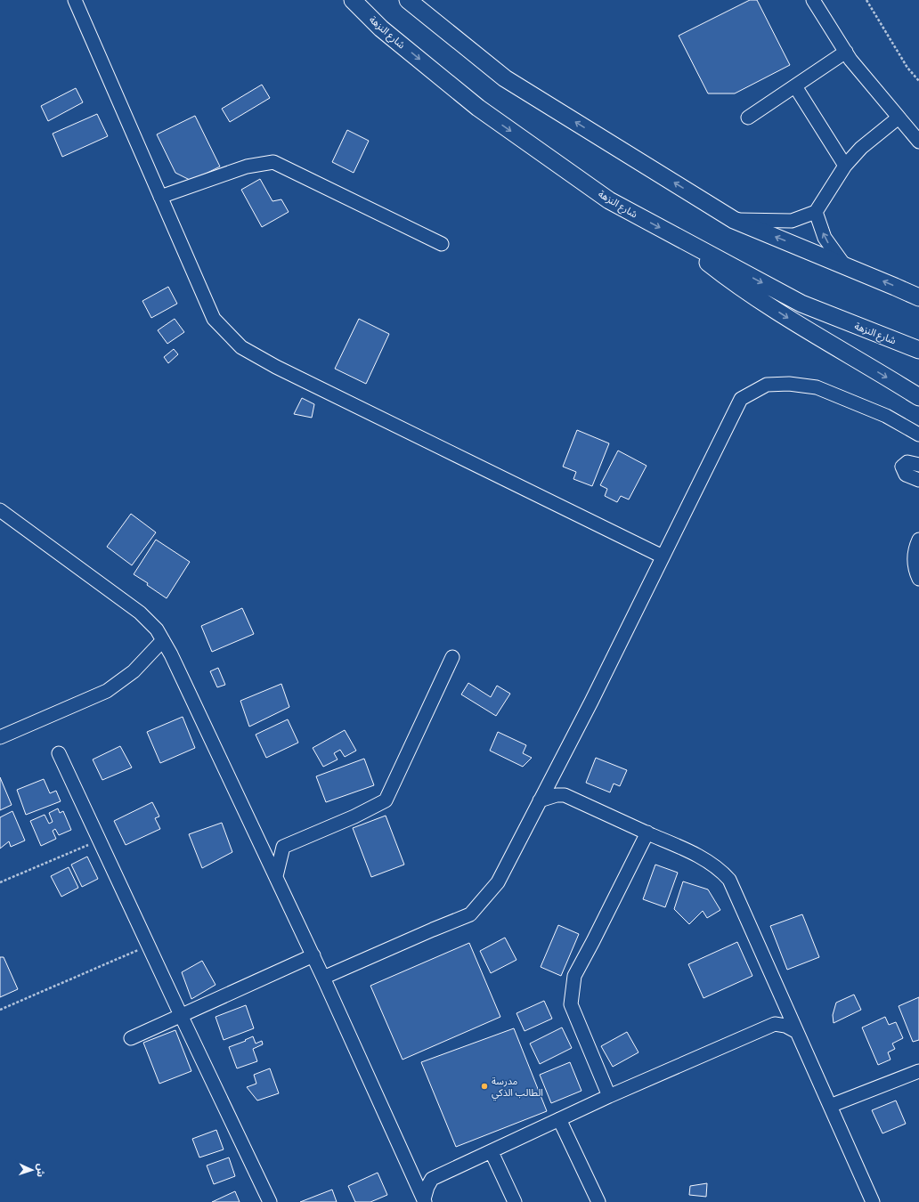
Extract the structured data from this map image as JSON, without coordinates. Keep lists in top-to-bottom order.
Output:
{
  "streets": {
    "main road": ["شارع النزهة"]
  },
  "places": ["مدرسة الطالب الذكي"],
  "north": "right"
}
